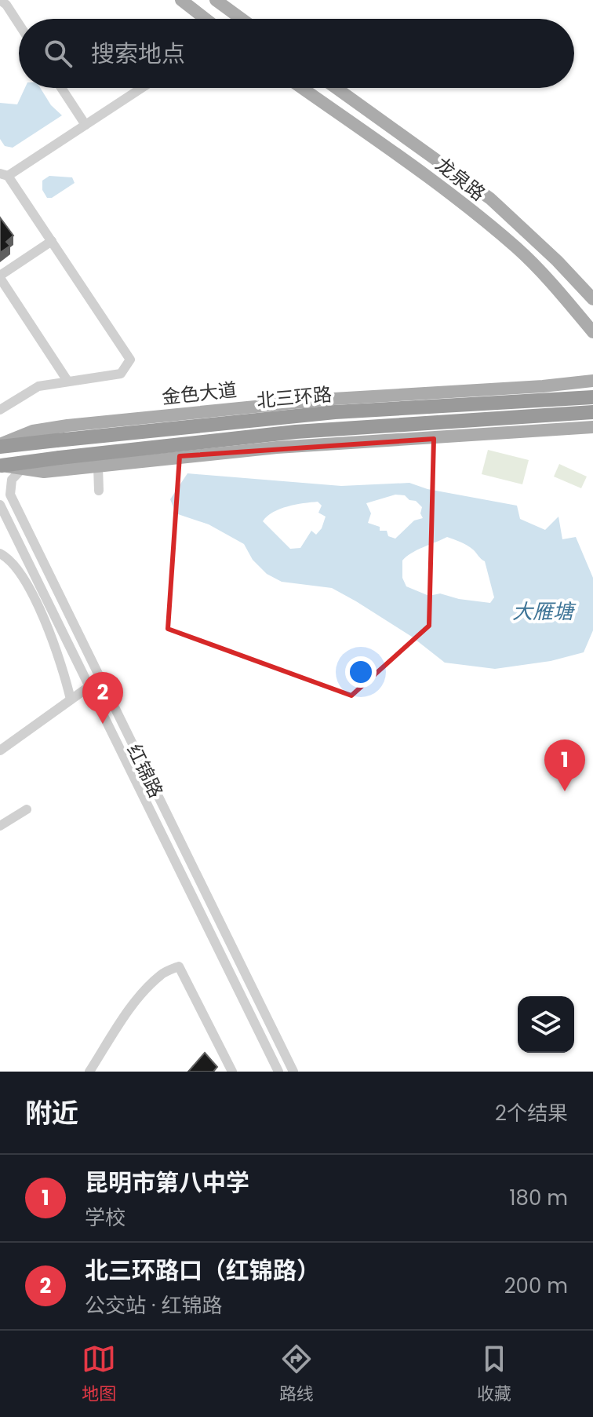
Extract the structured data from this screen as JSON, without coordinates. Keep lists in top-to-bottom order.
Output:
{
  "streets": {
    "highway": ["北三环路"],
    "main road": ["龙泉路", "金色大道"],
    "street": ["红锦路"]
  },
  "crossings": [
    ["金色大道", "北三环路"]
  ],
  "water": ["大雁塘"],
  "page": {
    "search": "搜索地点",
    "pins": ["2", "1"],
    "heading": ["附近", "2个结果"],
    "list": [
      {
        "mark": "1",
        "name": "昆明市第八中学",
        "note": "学校",
        "value": "180 m"
      },
      {
        "mark": "2",
        "name": "北三环路口（红锦路）",
        "note": "公交站 · 红锦路",
        "value": "200 m"
      }
    ],
    "nav": ["地图", "路线", "收藏"]
  }
}
